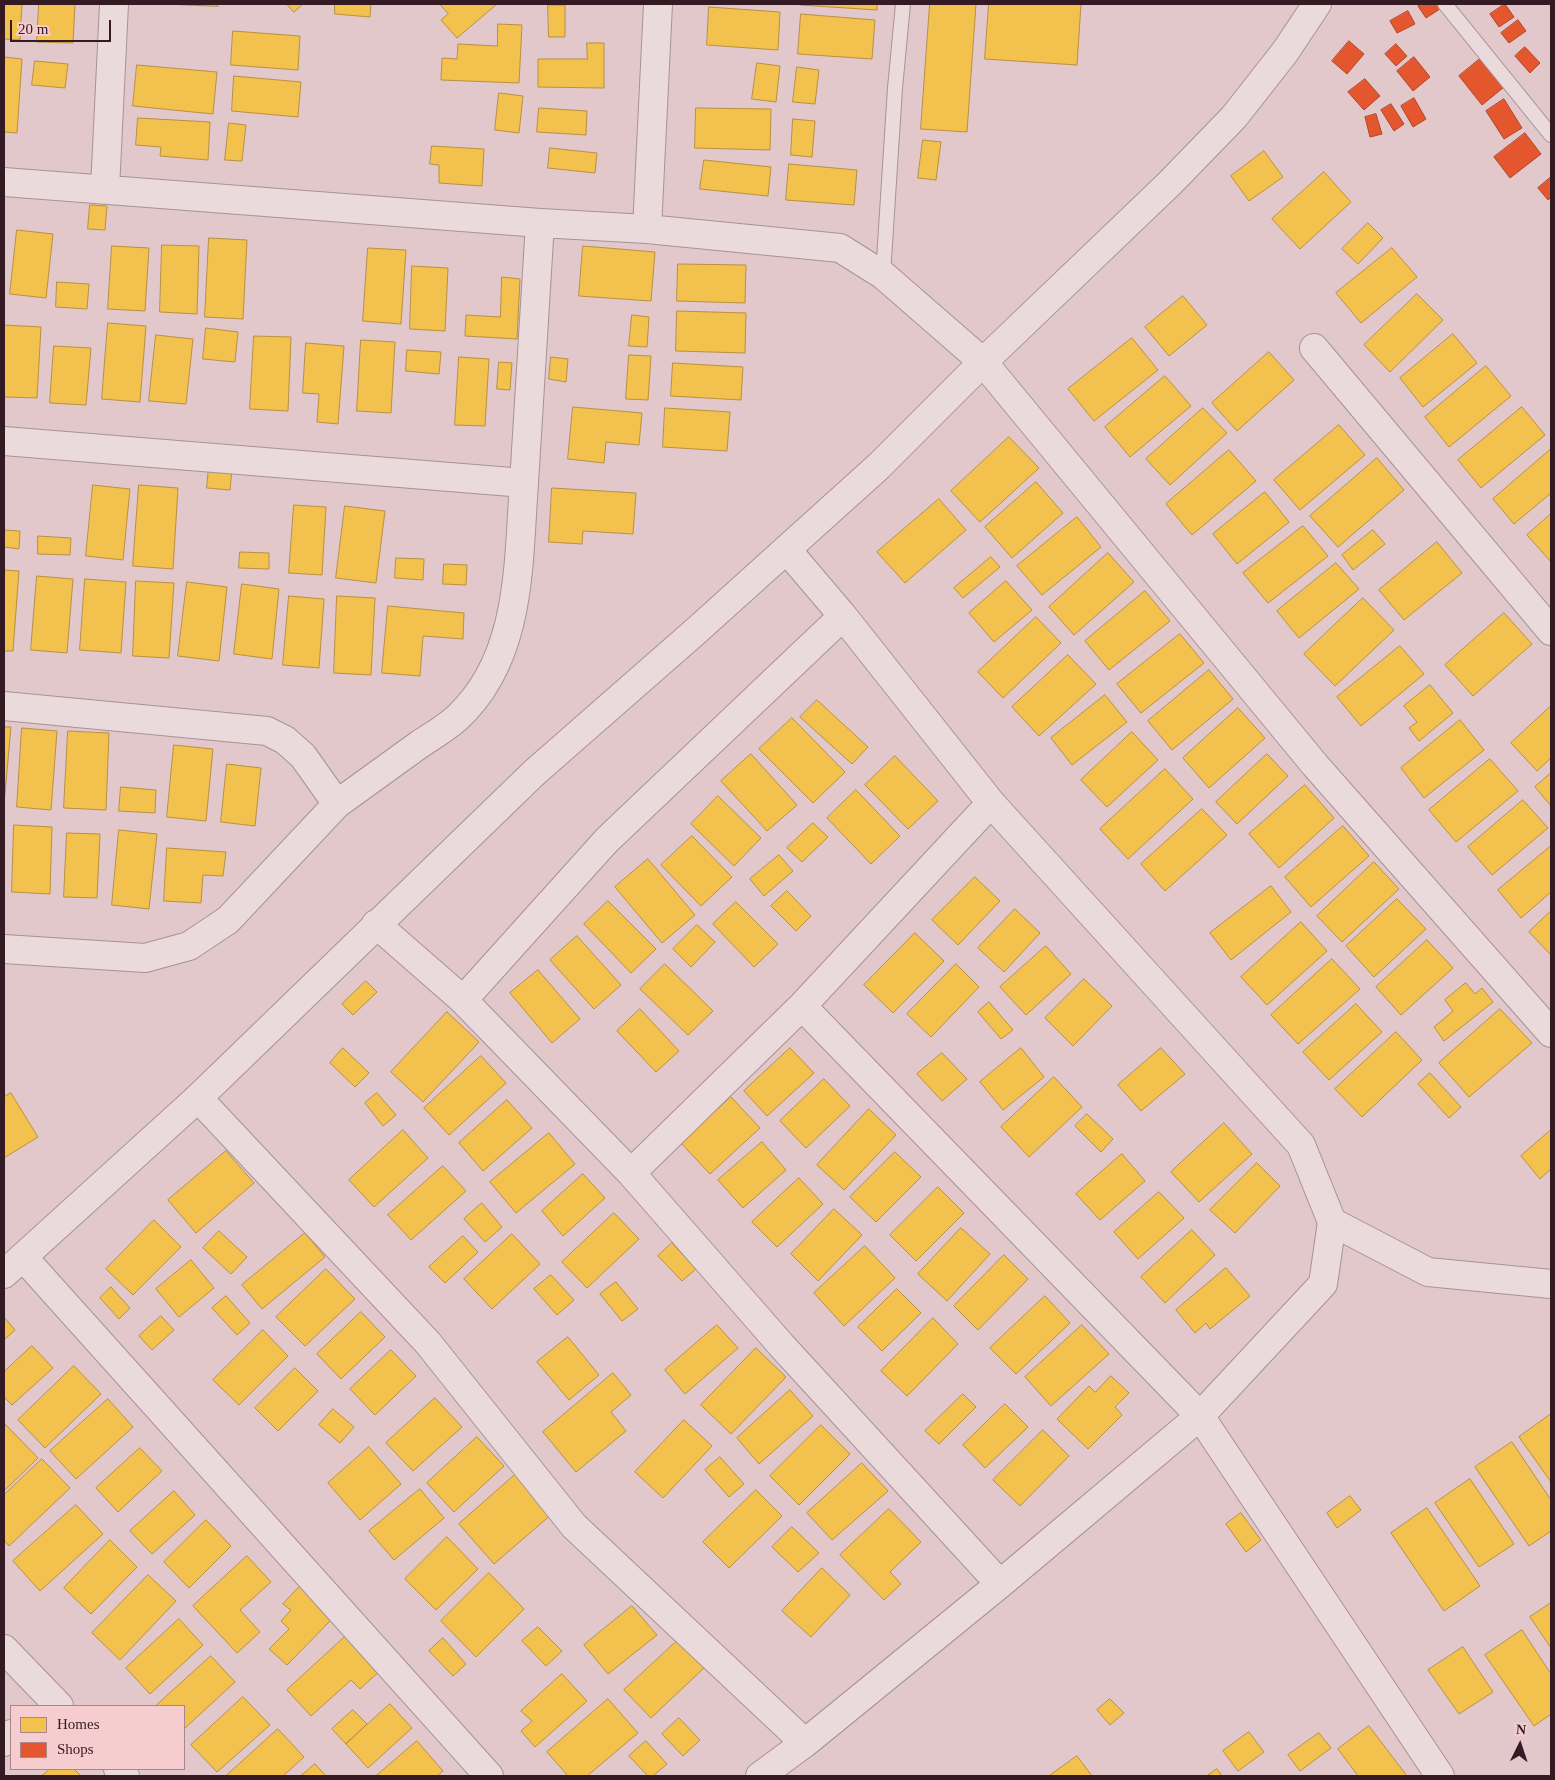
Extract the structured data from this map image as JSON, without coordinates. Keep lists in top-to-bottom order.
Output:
{
  "legend": ["Homes", "Shops"],
  "scale_bar": "20 m",
  "north": "top"
}
